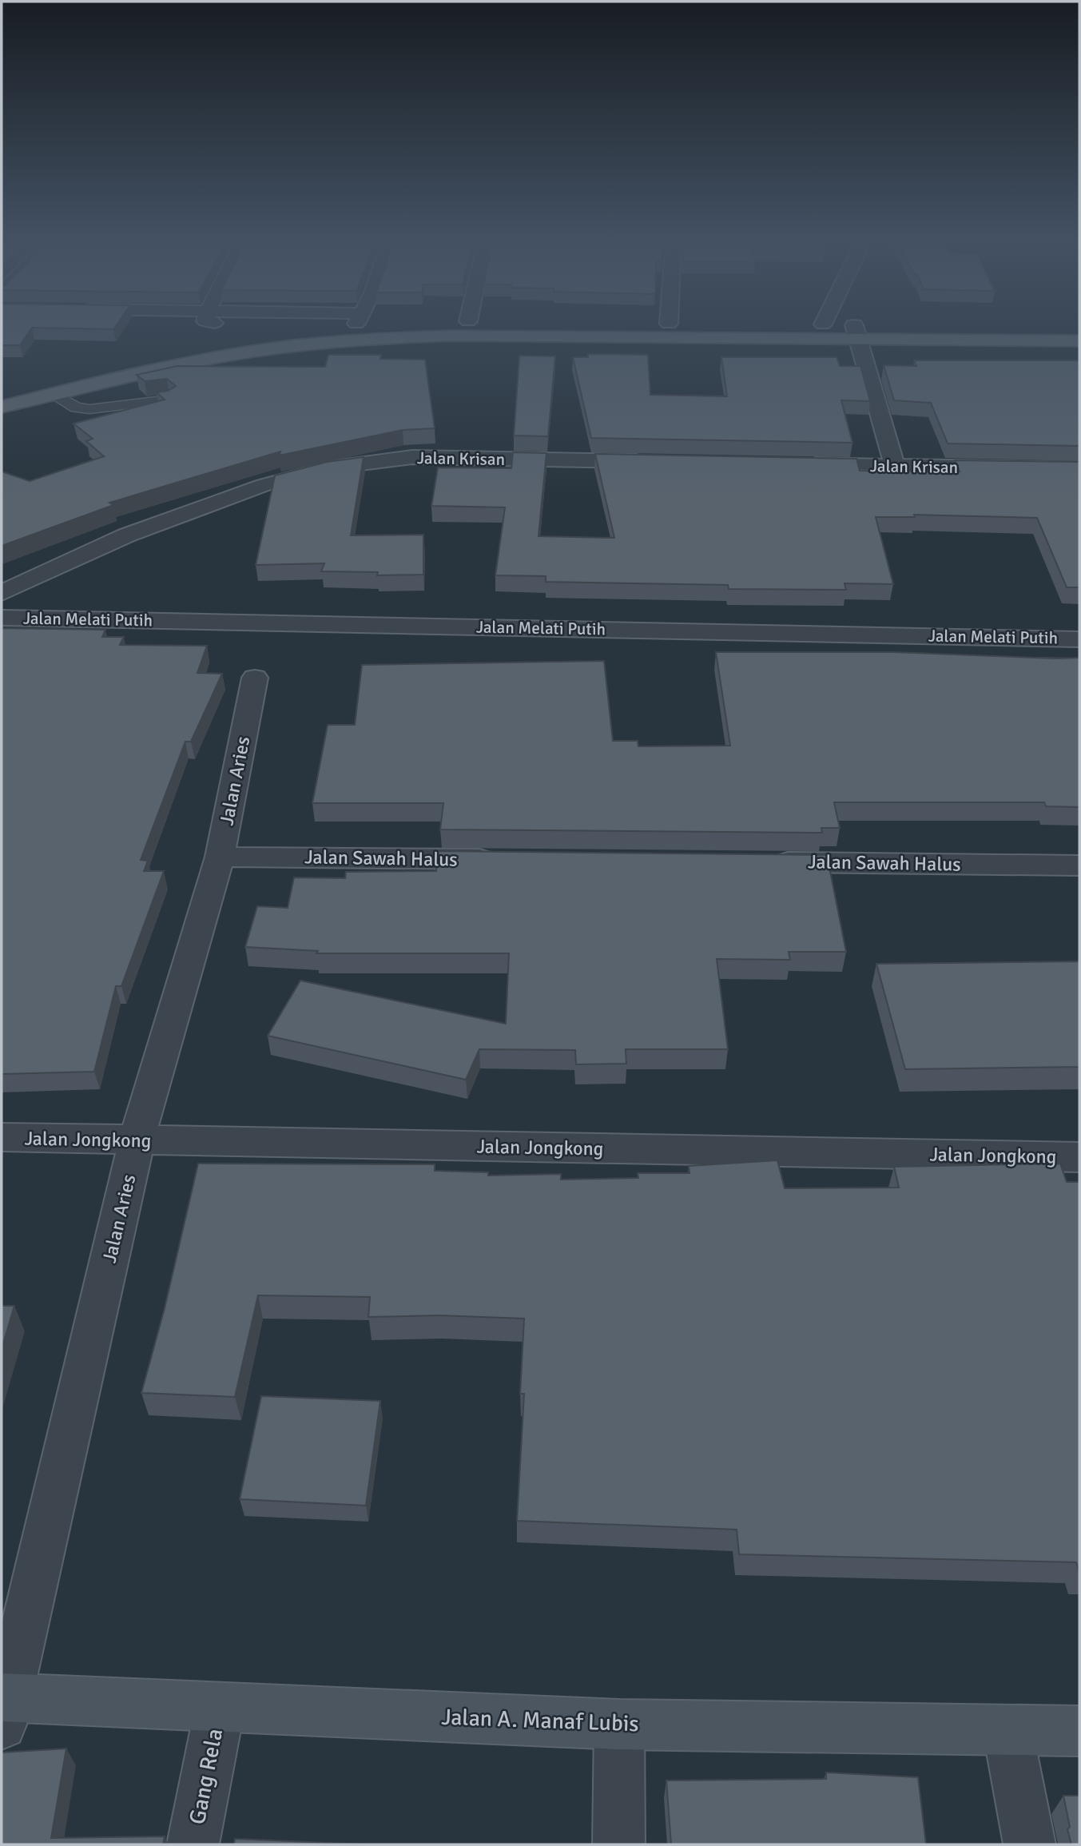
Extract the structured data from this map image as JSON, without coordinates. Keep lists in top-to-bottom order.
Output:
{
  "streets": {
    "street": [
      "Jalan Krisan",
      "Jalan Melati Putih",
      "Jalan Aries",
      "Jalan Sawah Halus",
      "Jalan Jongkong",
      "Jalan A. Manaf Lubis",
      "Gang Rela"
    ]
  },
  "crossings": [
    ["Jalan Aries", "Jalan Sawah Halus"],
    ["Jalan Aries", "Jalan Jongkong"],
    ["Jalan Aries", "Jalan A. Manaf Lubis"],
    ["Jalan A. Manaf Lubis", "Gang Rela"]
  ]
}
